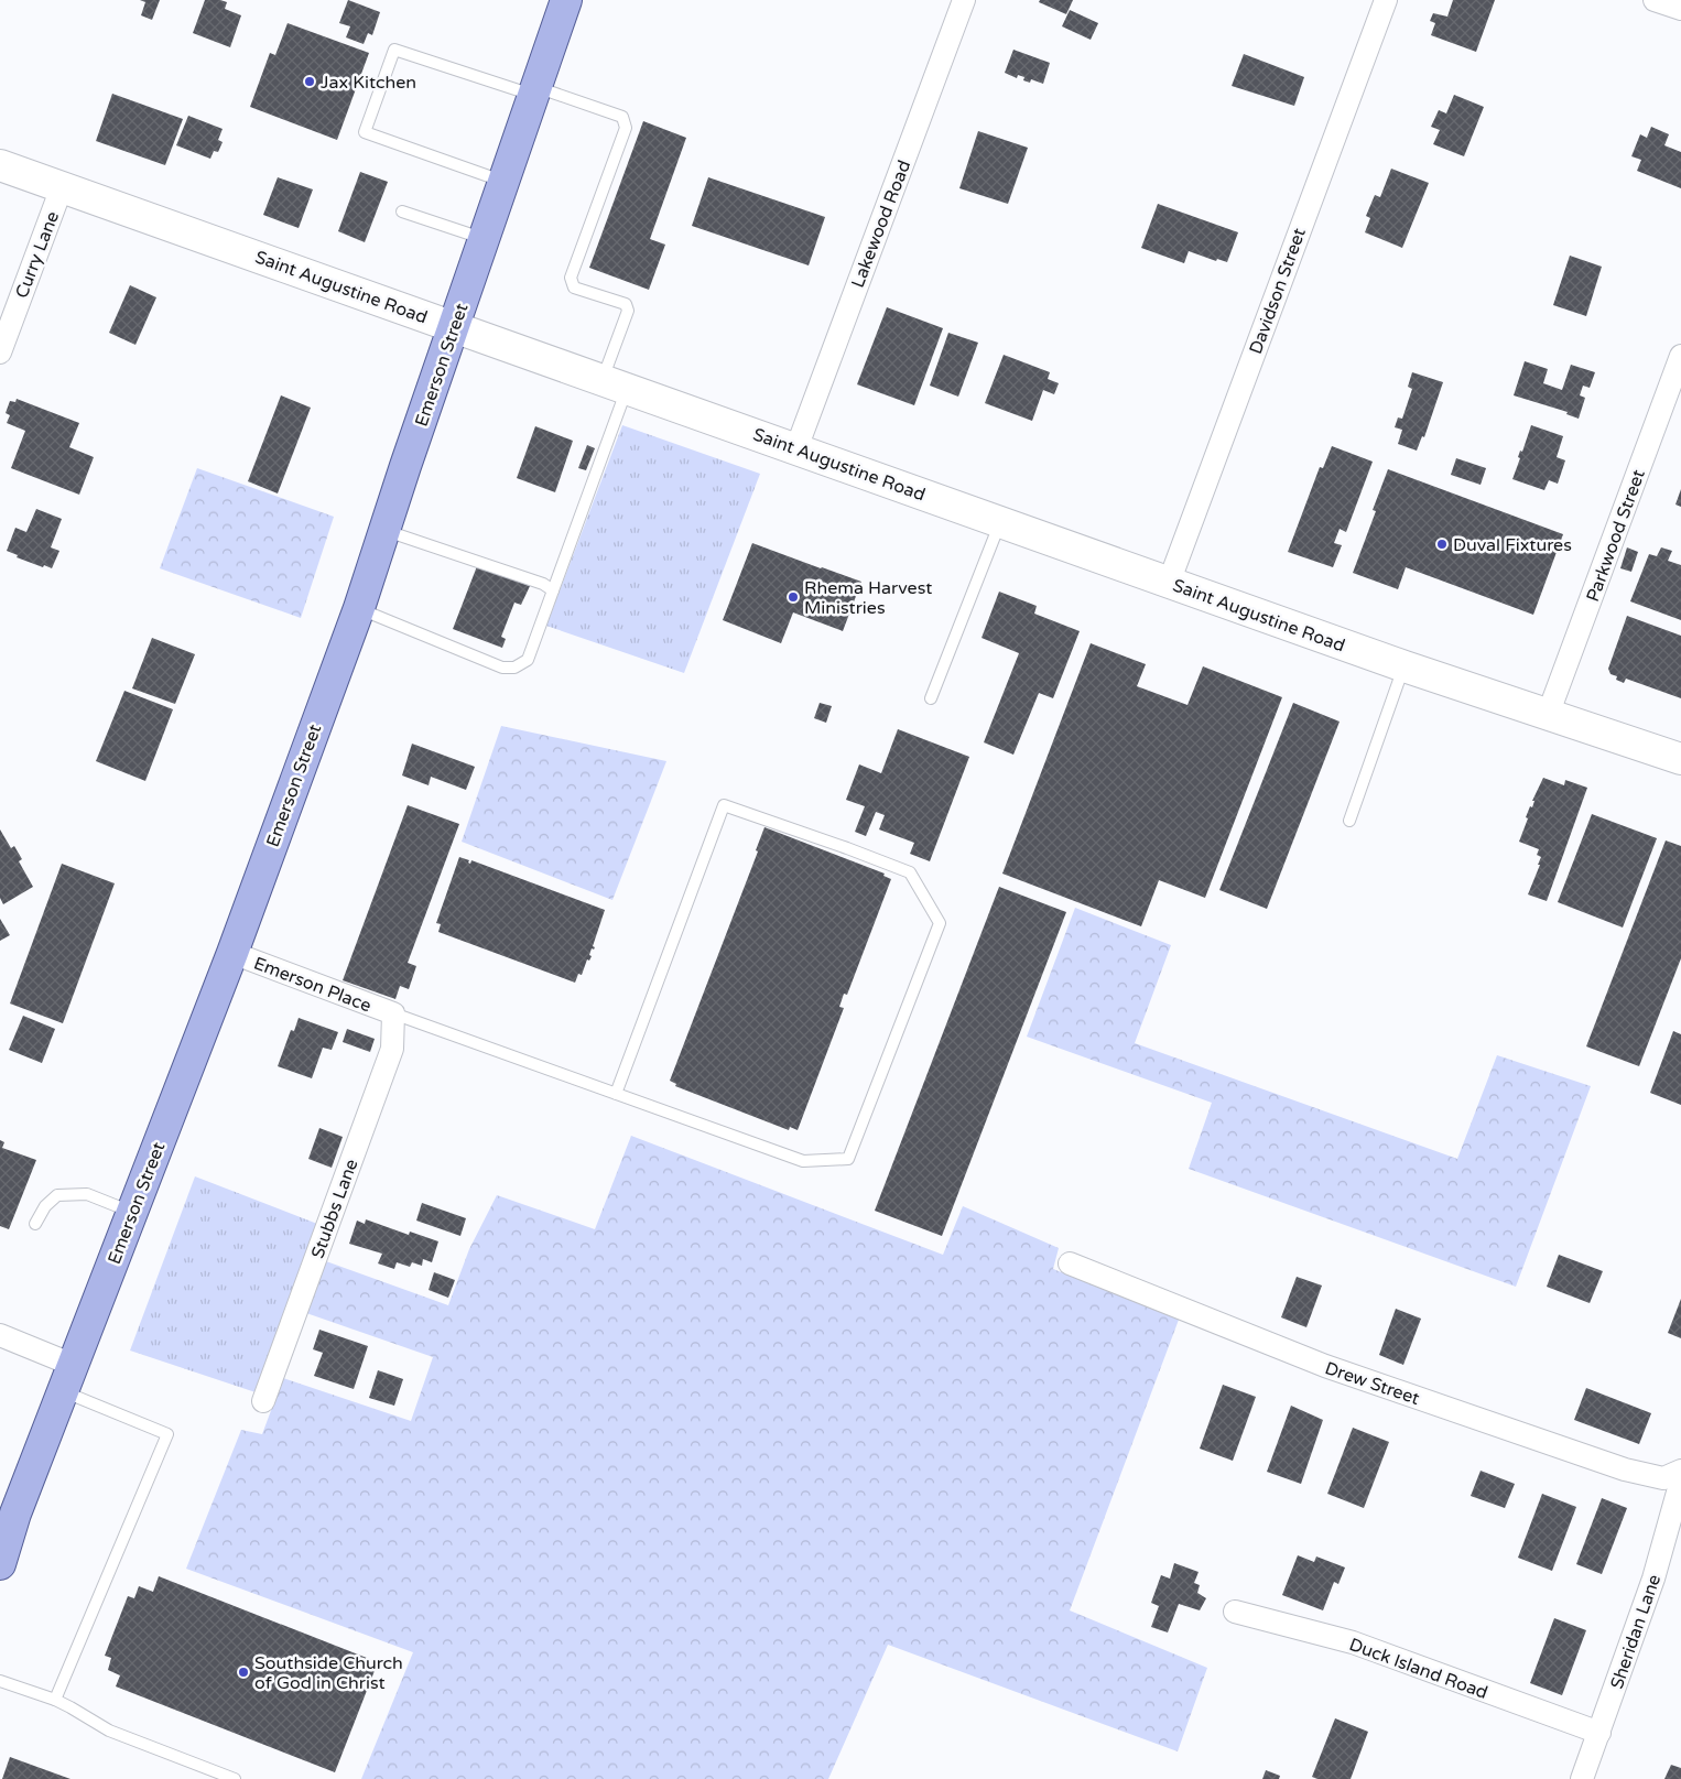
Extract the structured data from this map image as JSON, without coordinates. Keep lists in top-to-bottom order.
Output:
{
  "streets": {
    "main road": ["Saint Augustine Road", "Emerson Street"],
    "street": [
      "Lakewood Road",
      "Curry Lane",
      "Davidson Street",
      "Parkwood Street",
      "Emerson Place",
      "Stubbs Lane",
      "Drew Street",
      "Sheridan Lane",
      "Duck Island Road"
    ]
  },
  "crossings": [
    ["Lakewood Road", "Saint Augustine Road"],
    ["Curry Lane", "Saint Augustine Road"],
    ["Saint Augustine Road", "Davidson Street"],
    ["Saint Augustine Road", "Emerson Street"],
    ["Saint Augustine Road", "Parkwood Street"],
    ["Emerson Street", "Emerson Place"],
    ["Emerson Place", "Stubbs Lane"],
    ["Sheridan Lane", "Duck Island Road"]
  ],
  "places": [
    "Jax Kitchen",
    "Duval Fixtures",
    "Rhema Harvest Ministries",
    "Southside Church of God in Christ"
  ]
}
